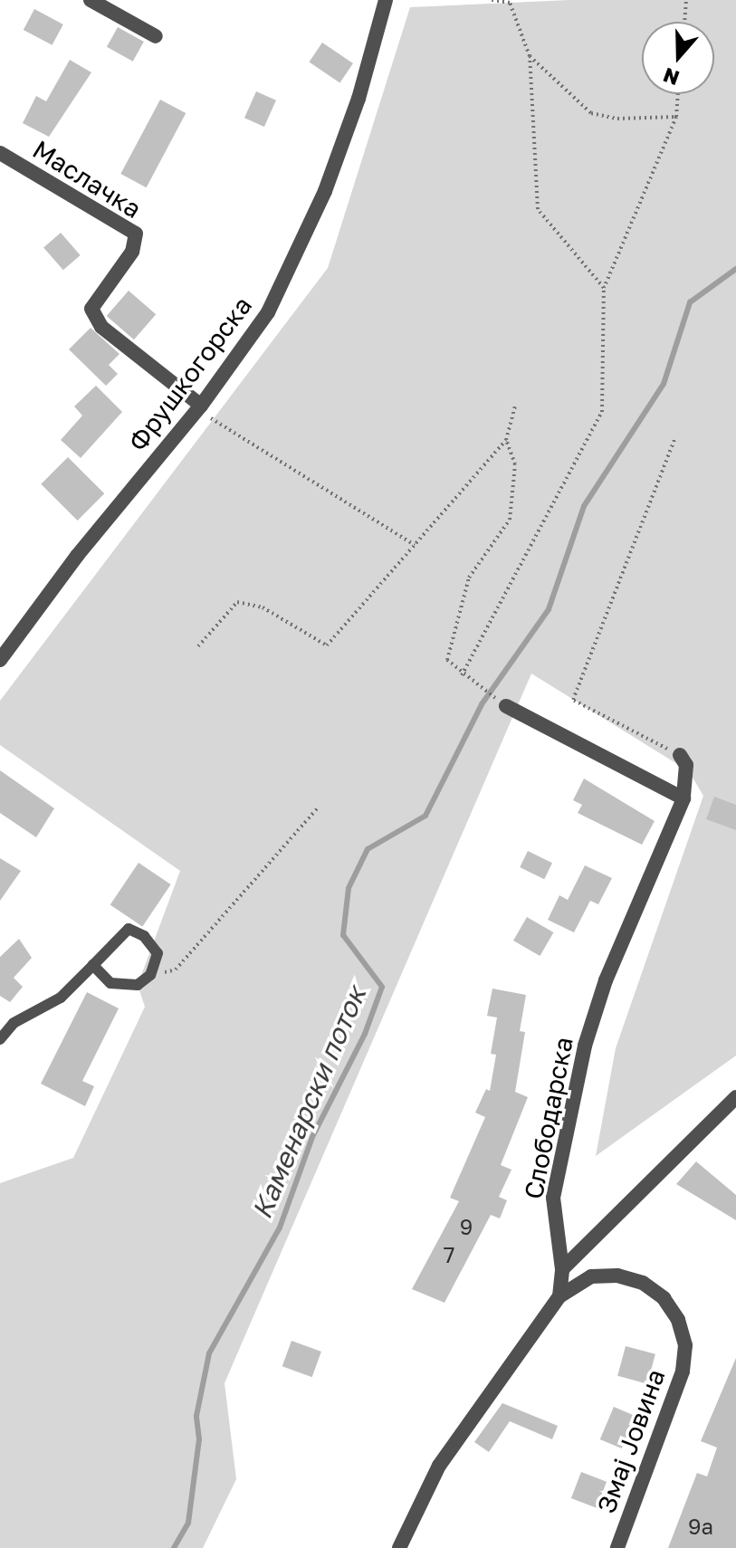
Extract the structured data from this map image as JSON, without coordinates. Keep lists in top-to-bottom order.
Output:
{
  "streets": {
    "street": [
      "Маслачка",
      "Фрушкогорска",
      "Слободарска",
      "Змај Јовина"
    ]
  },
  "crossings": [
    ["Маслачка", "Фрушкогорска"],
    ["Слободарска", "Змај Јовина"]
  ],
  "water": ["Каменарски поток"],
  "house_numbers": ["9", "7", "9a"],
  "north": "bottom"
}
